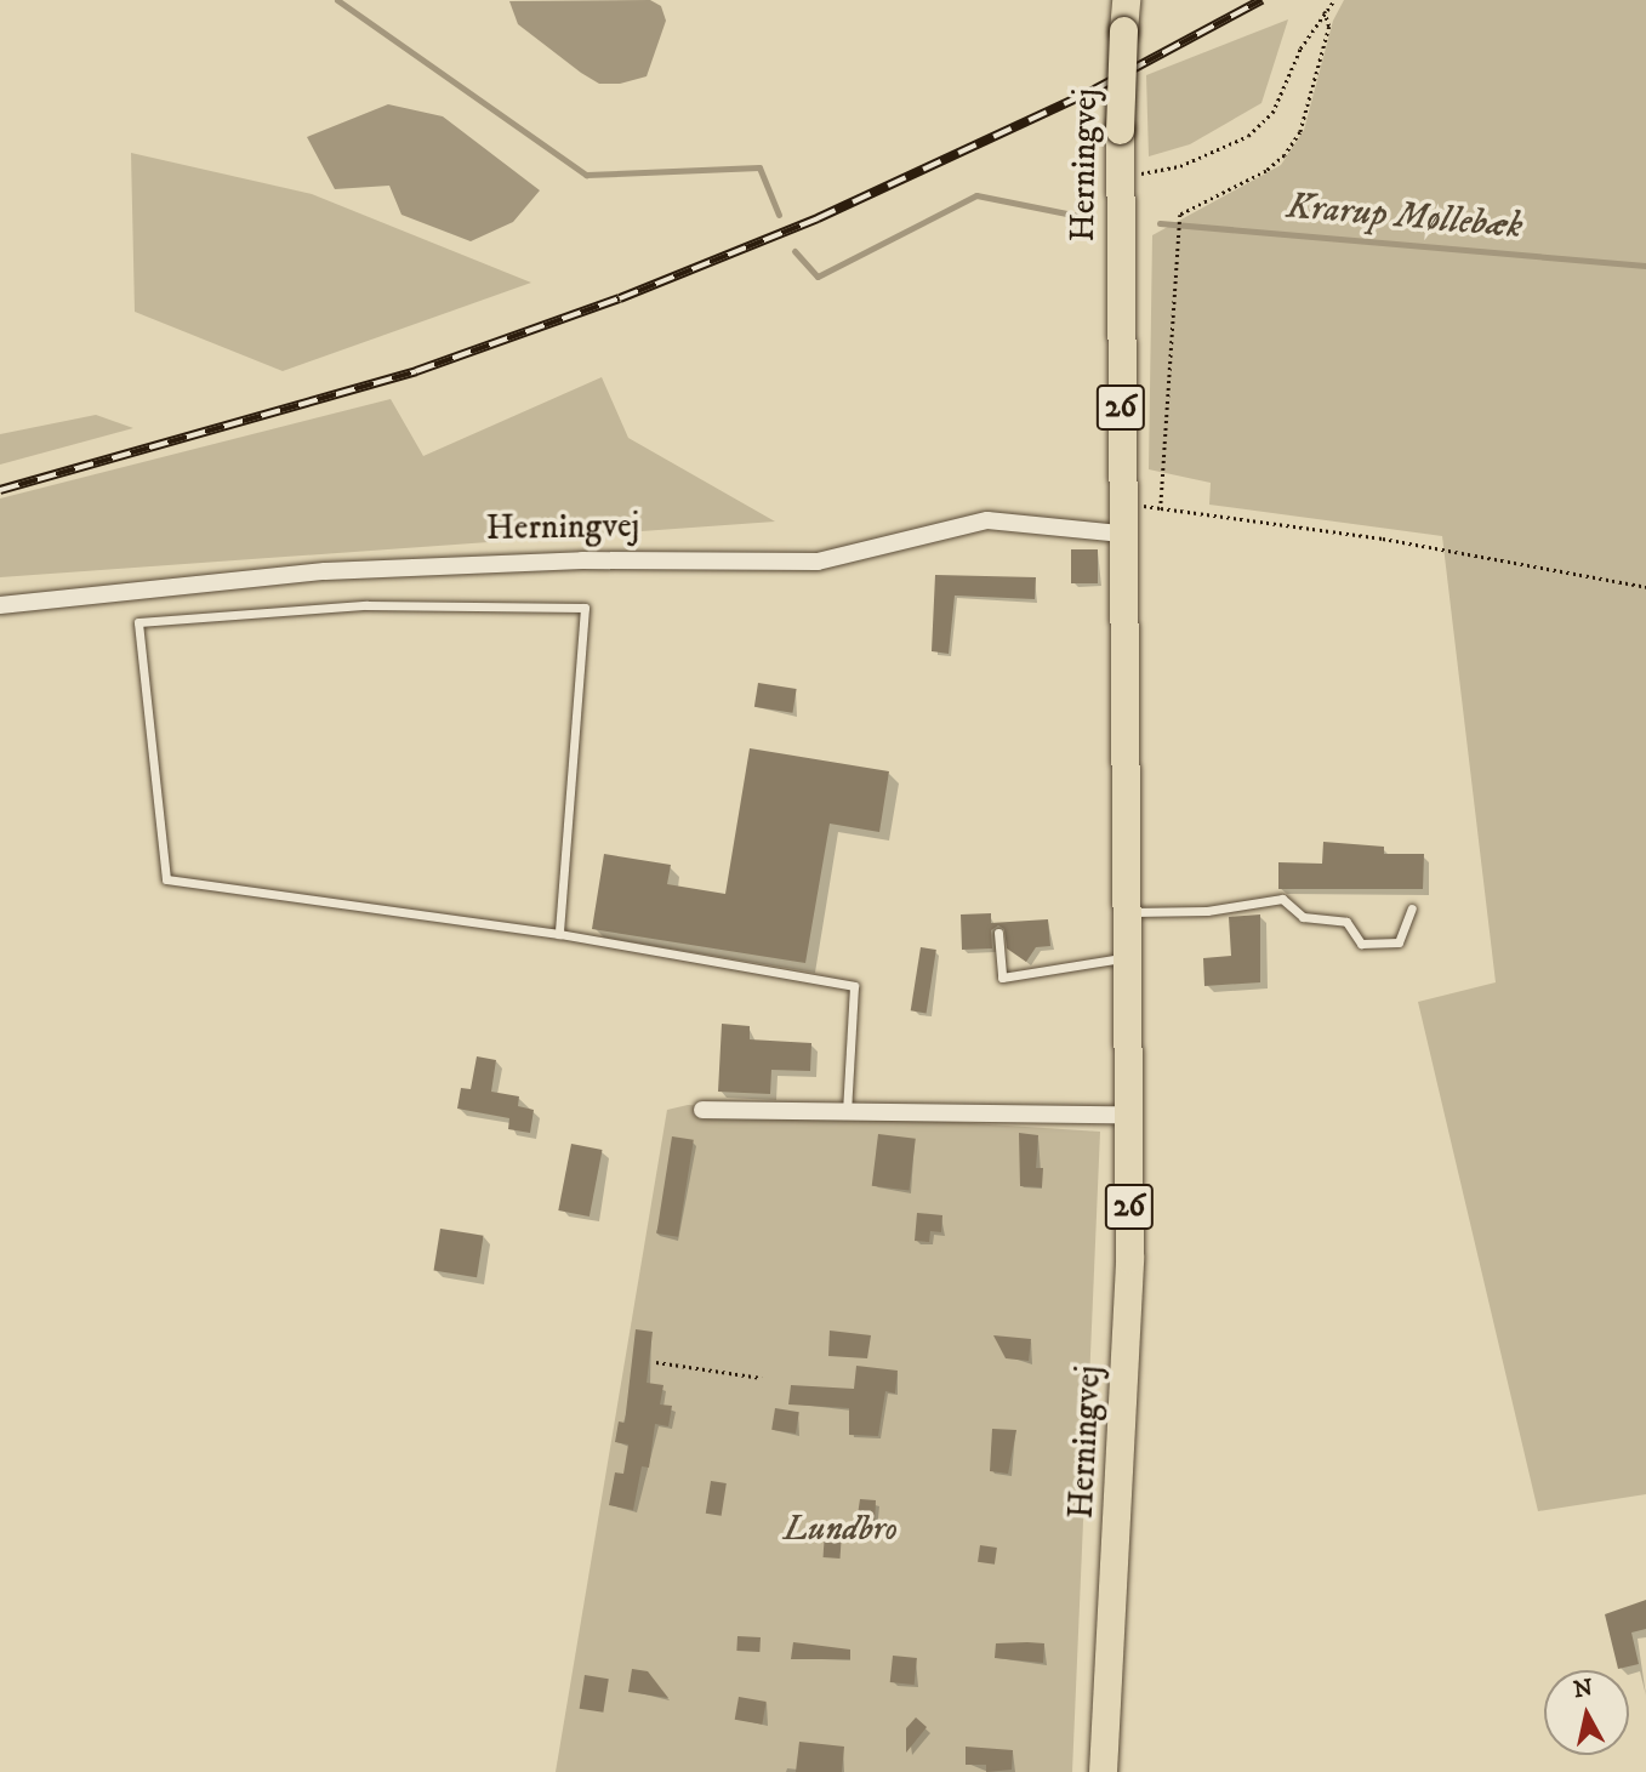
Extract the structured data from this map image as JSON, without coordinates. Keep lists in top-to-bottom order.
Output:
{
  "streets": {
    "main road": ["Herningvej", "26"]
  },
  "water": ["Krarup Møllebæk"],
  "parks": ["Lundbro"],
  "north": "top"
}
